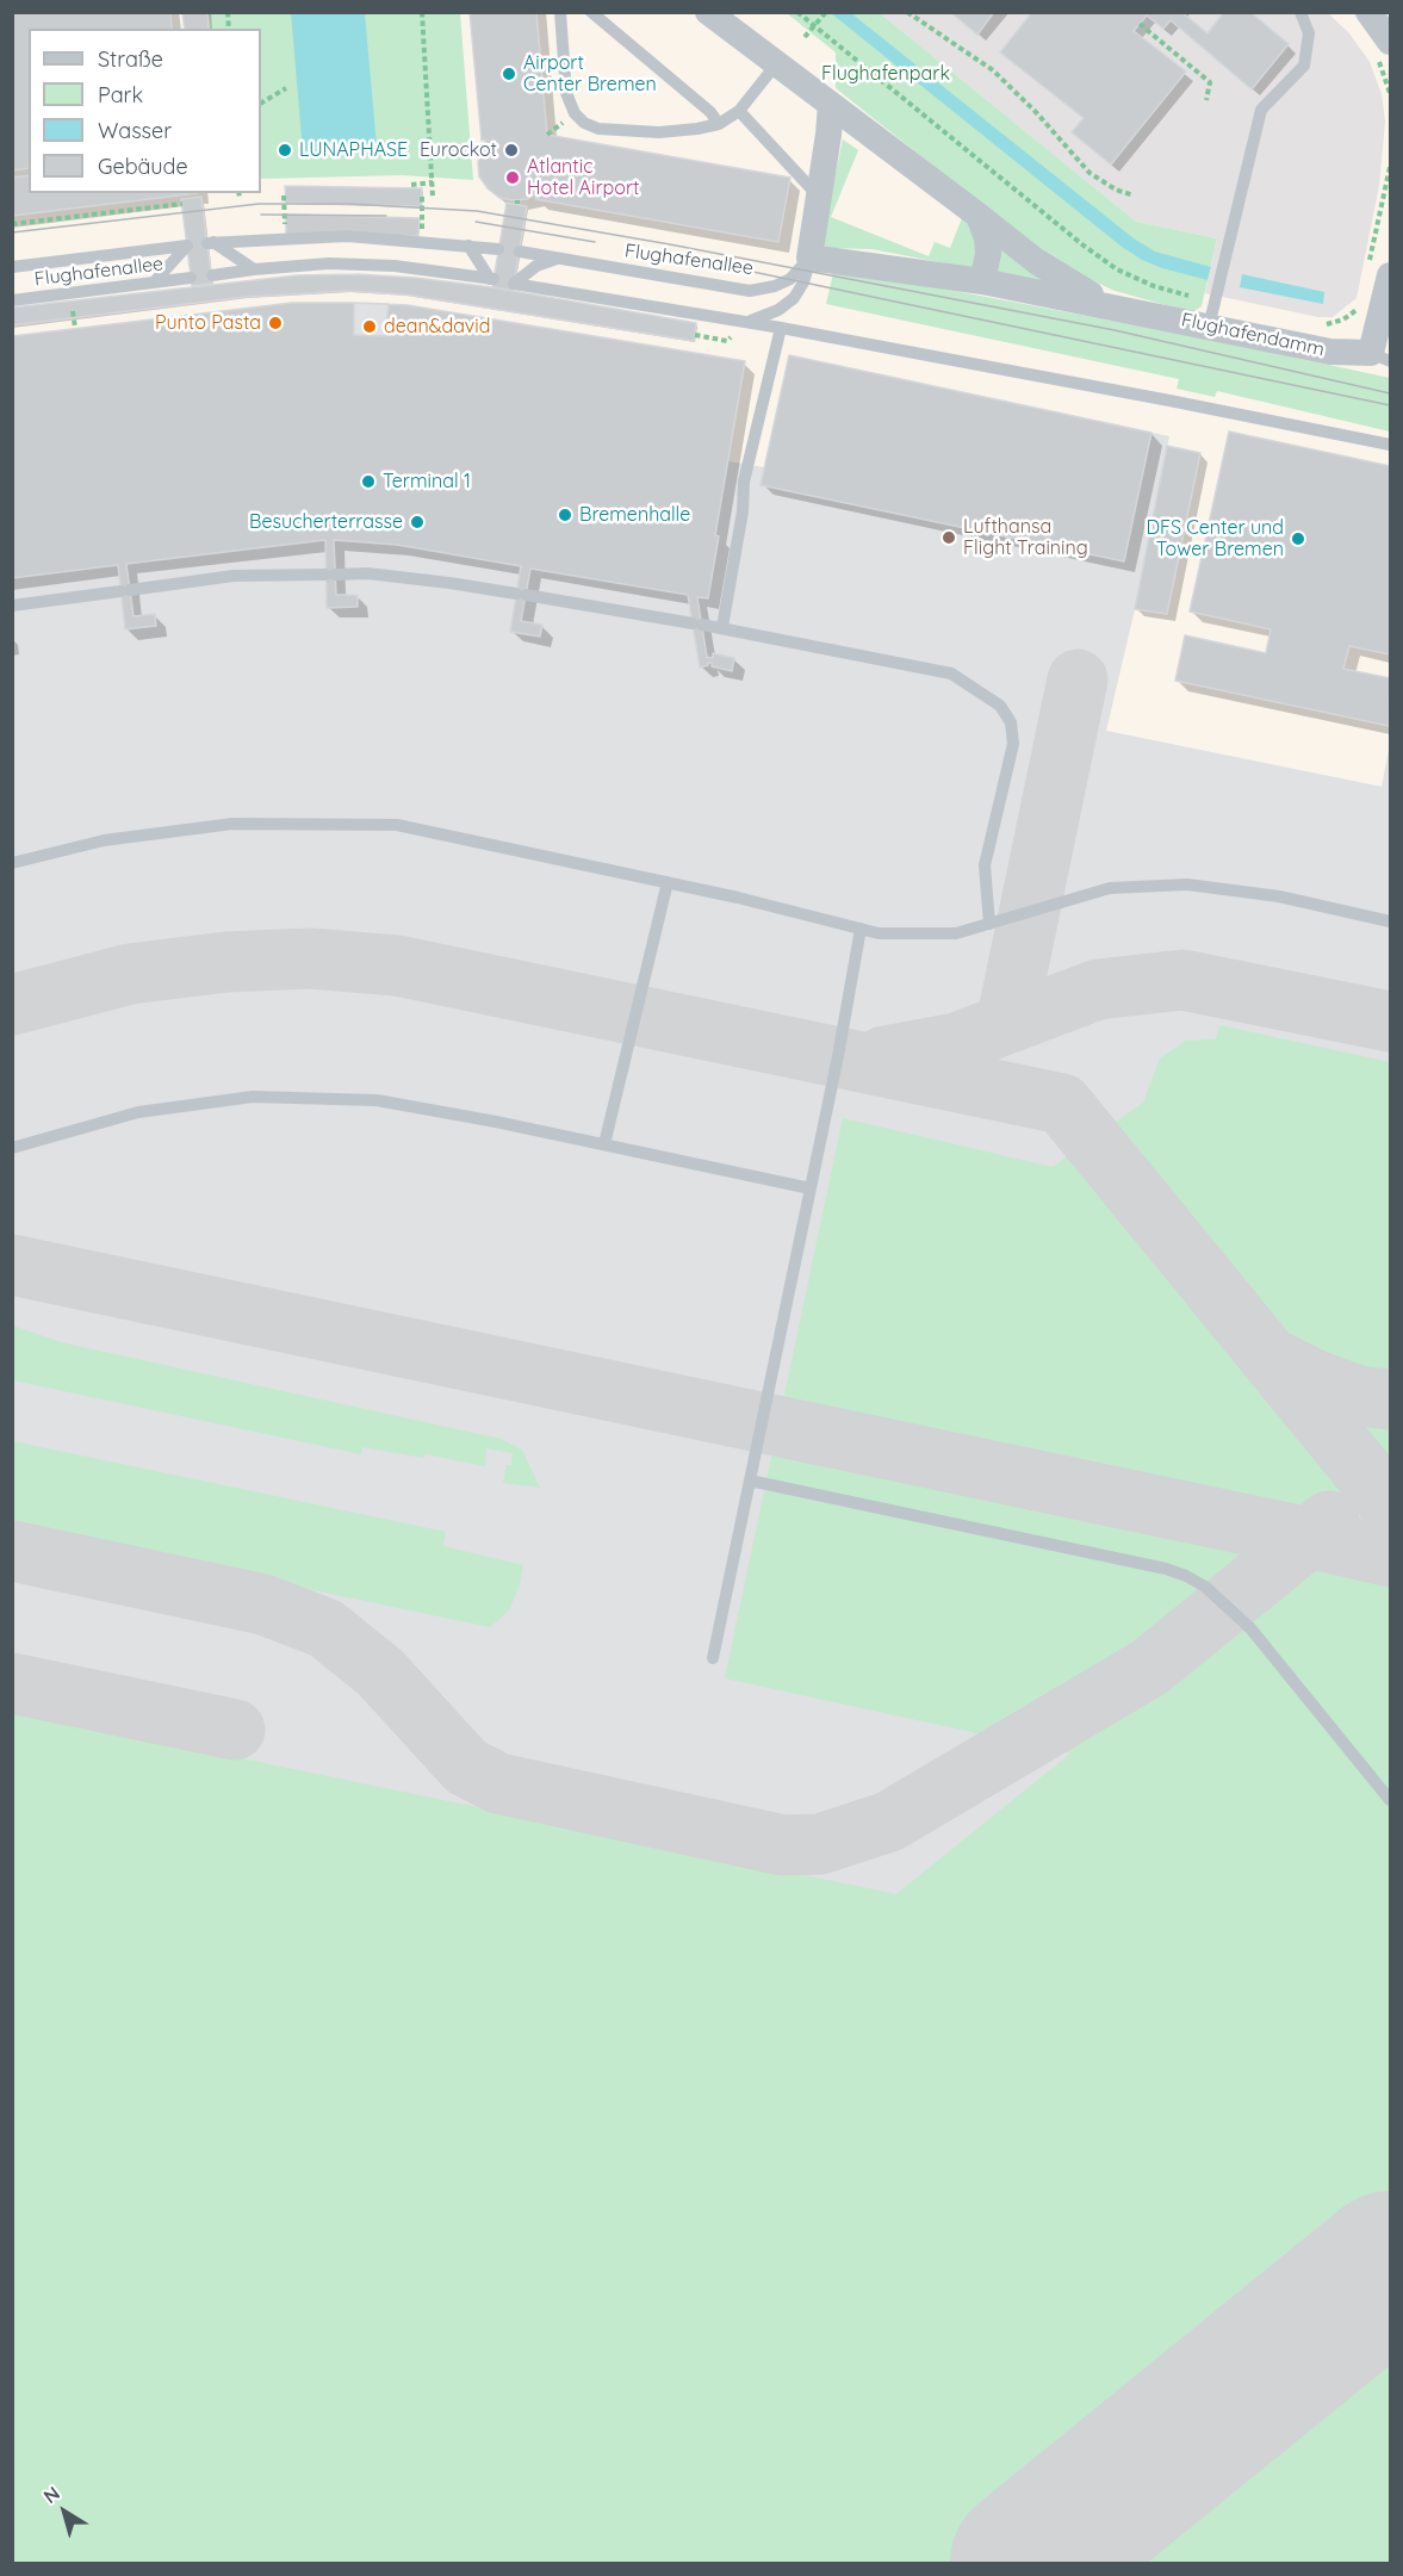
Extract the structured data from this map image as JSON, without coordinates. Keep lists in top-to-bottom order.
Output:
{
  "streets": {
    "street": ["Flughafendamm"],
    "lane": ["Flughafenallee"]
  },
  "crossings": [
    ["Flughafenallee", "Flughafendamm"]
  ],
  "parks": ["Flughafenpark"],
  "places": [
    "Airport Center Bremen",
    "LUNAPHASE",
    "Eurockot",
    "Atlantic Hotel Airport",
    "Punto Pasta",
    "dean&david",
    "Terminal 1",
    "Bremenhalle",
    "Besucherterrasse",
    "Lufthansa Flight Training",
    "DFS Center und Tower Bremen"
  ],
  "legend": [
    "Straße",
    "Park",
    "Wasser",
    "Gebäude"
  ],
  "north": "top left"
}
